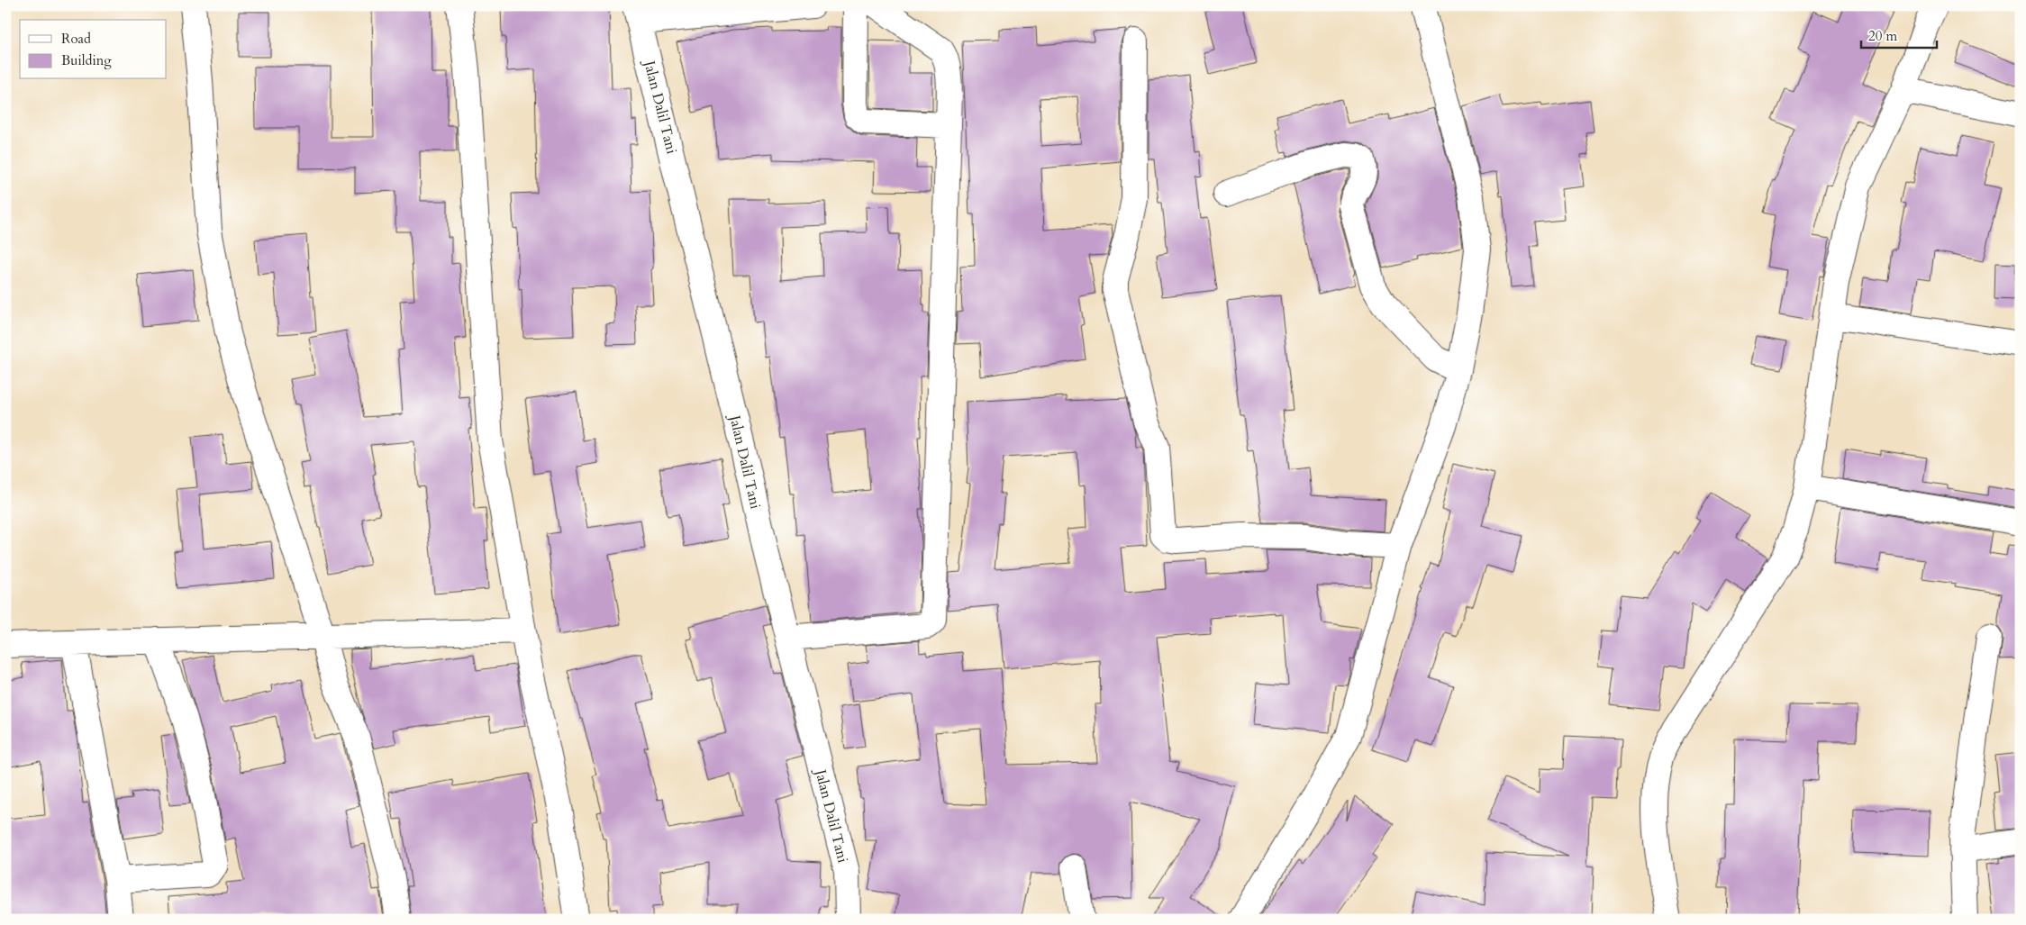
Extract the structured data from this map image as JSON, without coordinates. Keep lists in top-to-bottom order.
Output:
{
  "streets": {
    "street": ["Jalan Dalil Tani"]
  },
  "legend": ["Road", "Building"],
  "scale_bar": "20 m"
}
